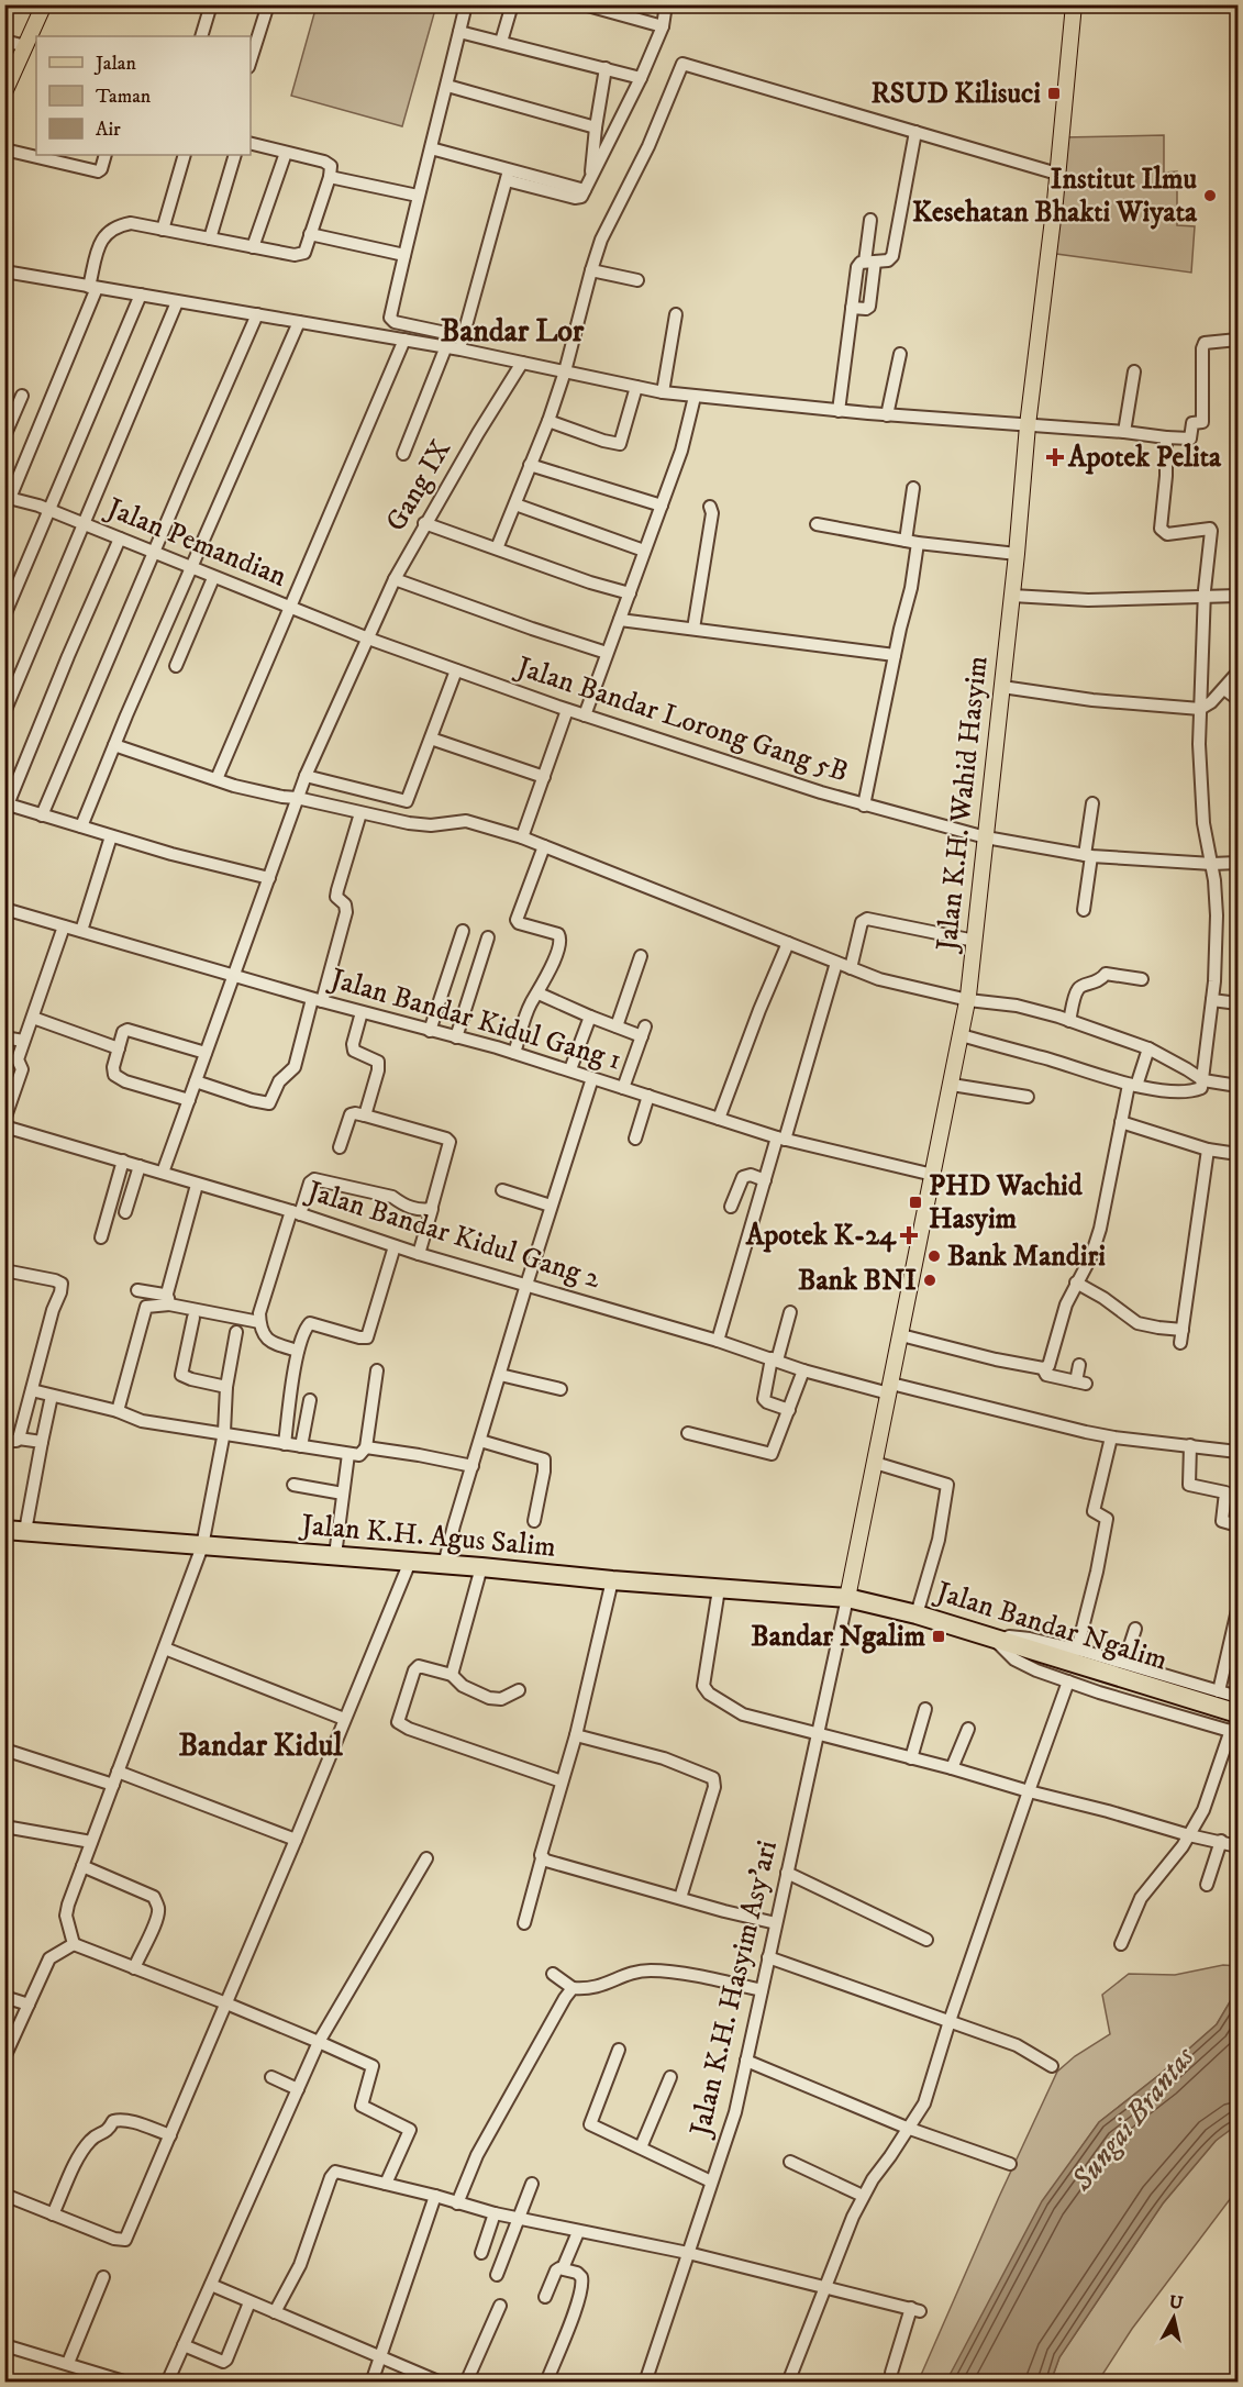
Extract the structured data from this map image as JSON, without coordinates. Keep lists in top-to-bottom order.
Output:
{
  "streets": {
    "highway": ["Jalan K.H. Agus Salim", "Jalan Bandar Ngalim"],
    "main road": ["Jalan K.H. Wahid Hasyim"],
    "street": [
      "Gang IX",
      "Jalan Pemandian",
      "Jalan Bandar Lorong Gang 5B",
      "Jalan Bandar Kidul Gang 1",
      "Jalan Bandar Kidul Gang 2",
      "Jalan K.H. Hasyim Asy'ari"
    ]
  },
  "crossings": [
    ["Gang IX", "Jalan Pemandian"],
    ["Gang IX", "Jalan Bandar Lorong Gang 5B"],
    ["Gang IX", "Jalan Bandar Kidul Gang 1"],
    ["Gang IX", "Jalan Bandar Kidul Gang 2"],
    ["Jalan Pemandian", "Jalan Bandar Lorong Gang 5B"],
    ["Jalan Bandar Lorong Gang 5B", "Jalan K.H. Wahid Hasyim"],
    ["Jalan K.H. Wahid Hasyim", "Jalan Bandar Kidul Gang 1"],
    ["Jalan K.H. Wahid Hasyim", "Jalan Bandar Kidul Gang 2"],
    ["Jalan K.H. Wahid Hasyim", "Jalan K.H. Agus Salim"],
    ["Jalan K.H. Wahid Hasyim", "Jalan Bandar Ngalim"],
    ["Jalan K.H. Wahid Hasyim", "Jalan K.H. Hasyim Asy'ari"],
    ["Jalan K.H. Agus Salim", "Jalan Bandar Ngalim"],
    ["Jalan K.H. Agus Salim", "Jalan K.H. Hasyim Asy'ari"],
    ["Jalan Bandar Ngalim", "Jalan K.H. Hasyim Asy'ari"]
  ],
  "districts": ["Bandar Lor", "Bandar Kidul"],
  "water": ["Sungai Brantas"],
  "places": {
    "transit": ["RSUD Kilisuci", "PHD Wachid Hasyim", "Bandar Ngalim"],
    "other": ["Institut Ilmu Kesehatan Bhakti Wiyata", "Bank Mandiri", "Bank BNI"],
    "health": ["Apotek Pelita", "Apotek K-24"]
  },
  "legend": ["Jalan", "Taman", "Air"],
  "north": "top"
}
